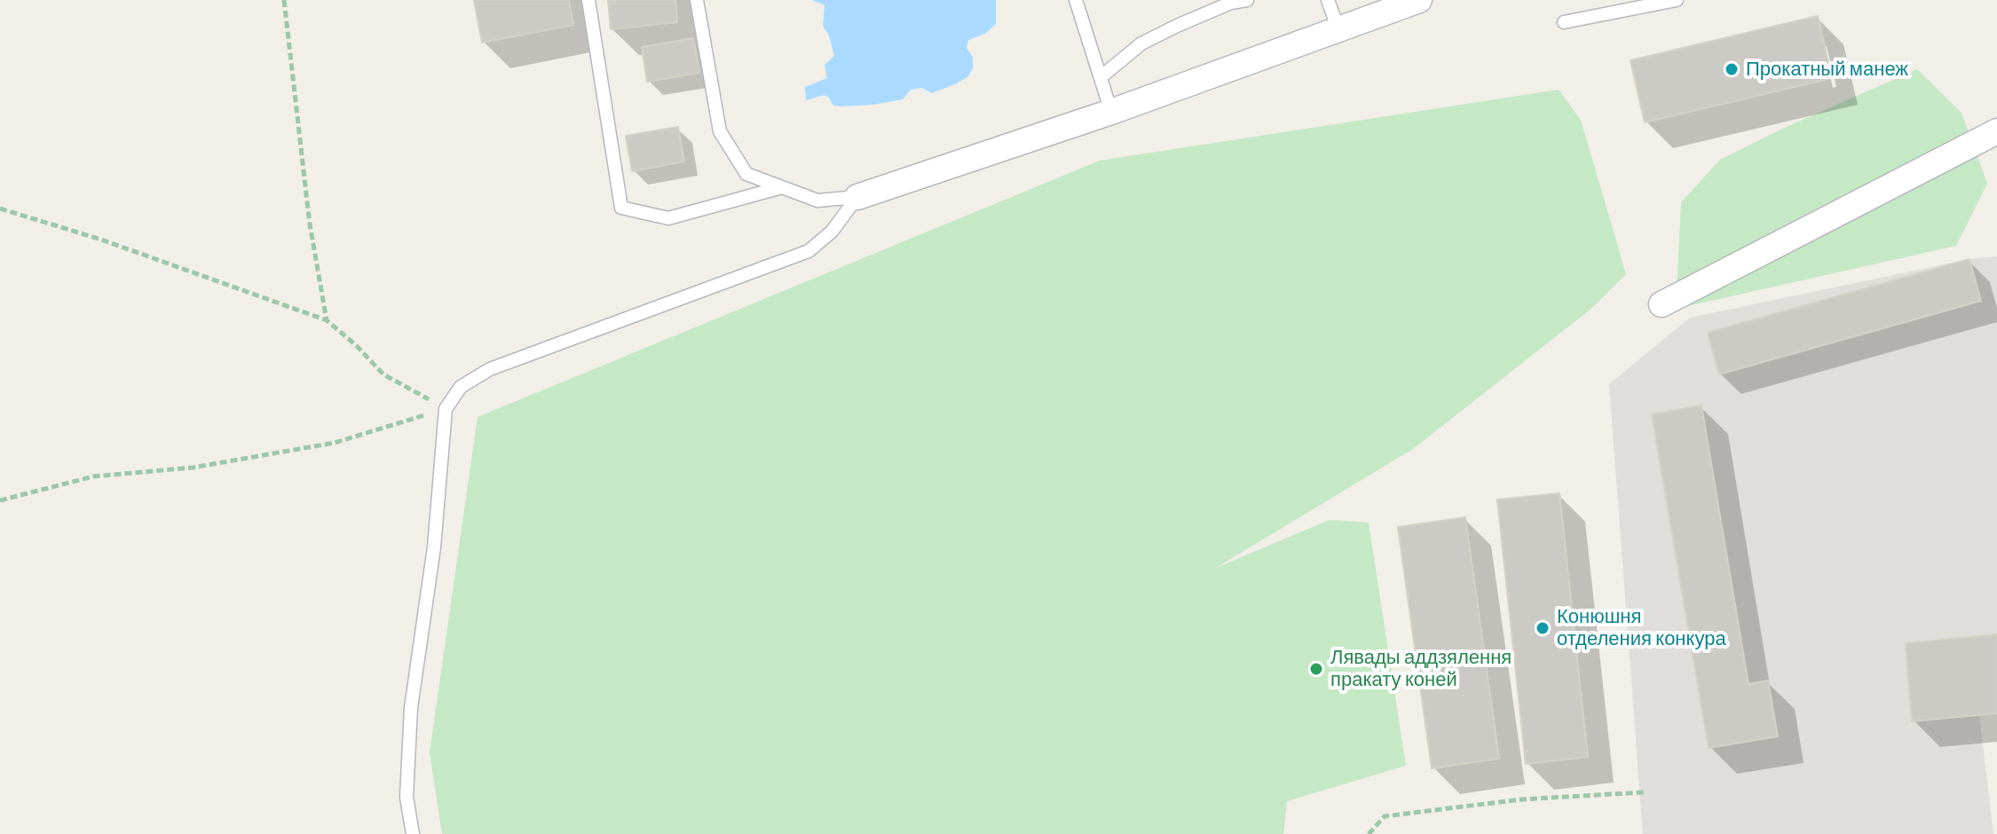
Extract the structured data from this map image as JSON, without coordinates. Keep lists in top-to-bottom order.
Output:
{
  "places": ["Прокатный манеж", "Конюшня отделения конкура", "Лявады аддзялення пракату коней"]
}
